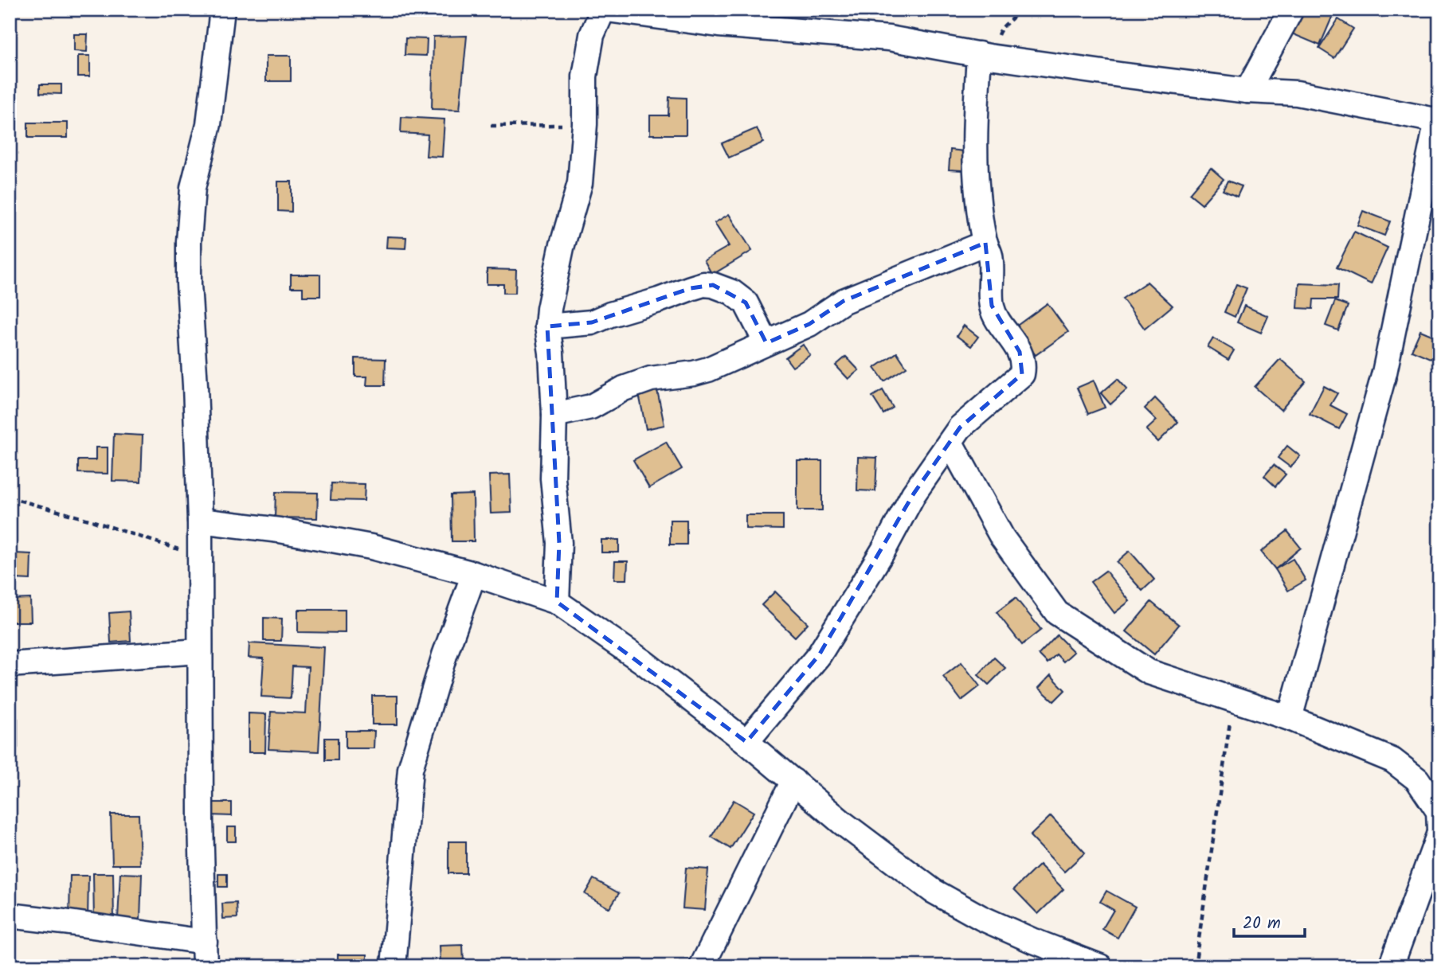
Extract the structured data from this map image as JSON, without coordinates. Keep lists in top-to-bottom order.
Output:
{
  "scale_bar": "20 m"
}
